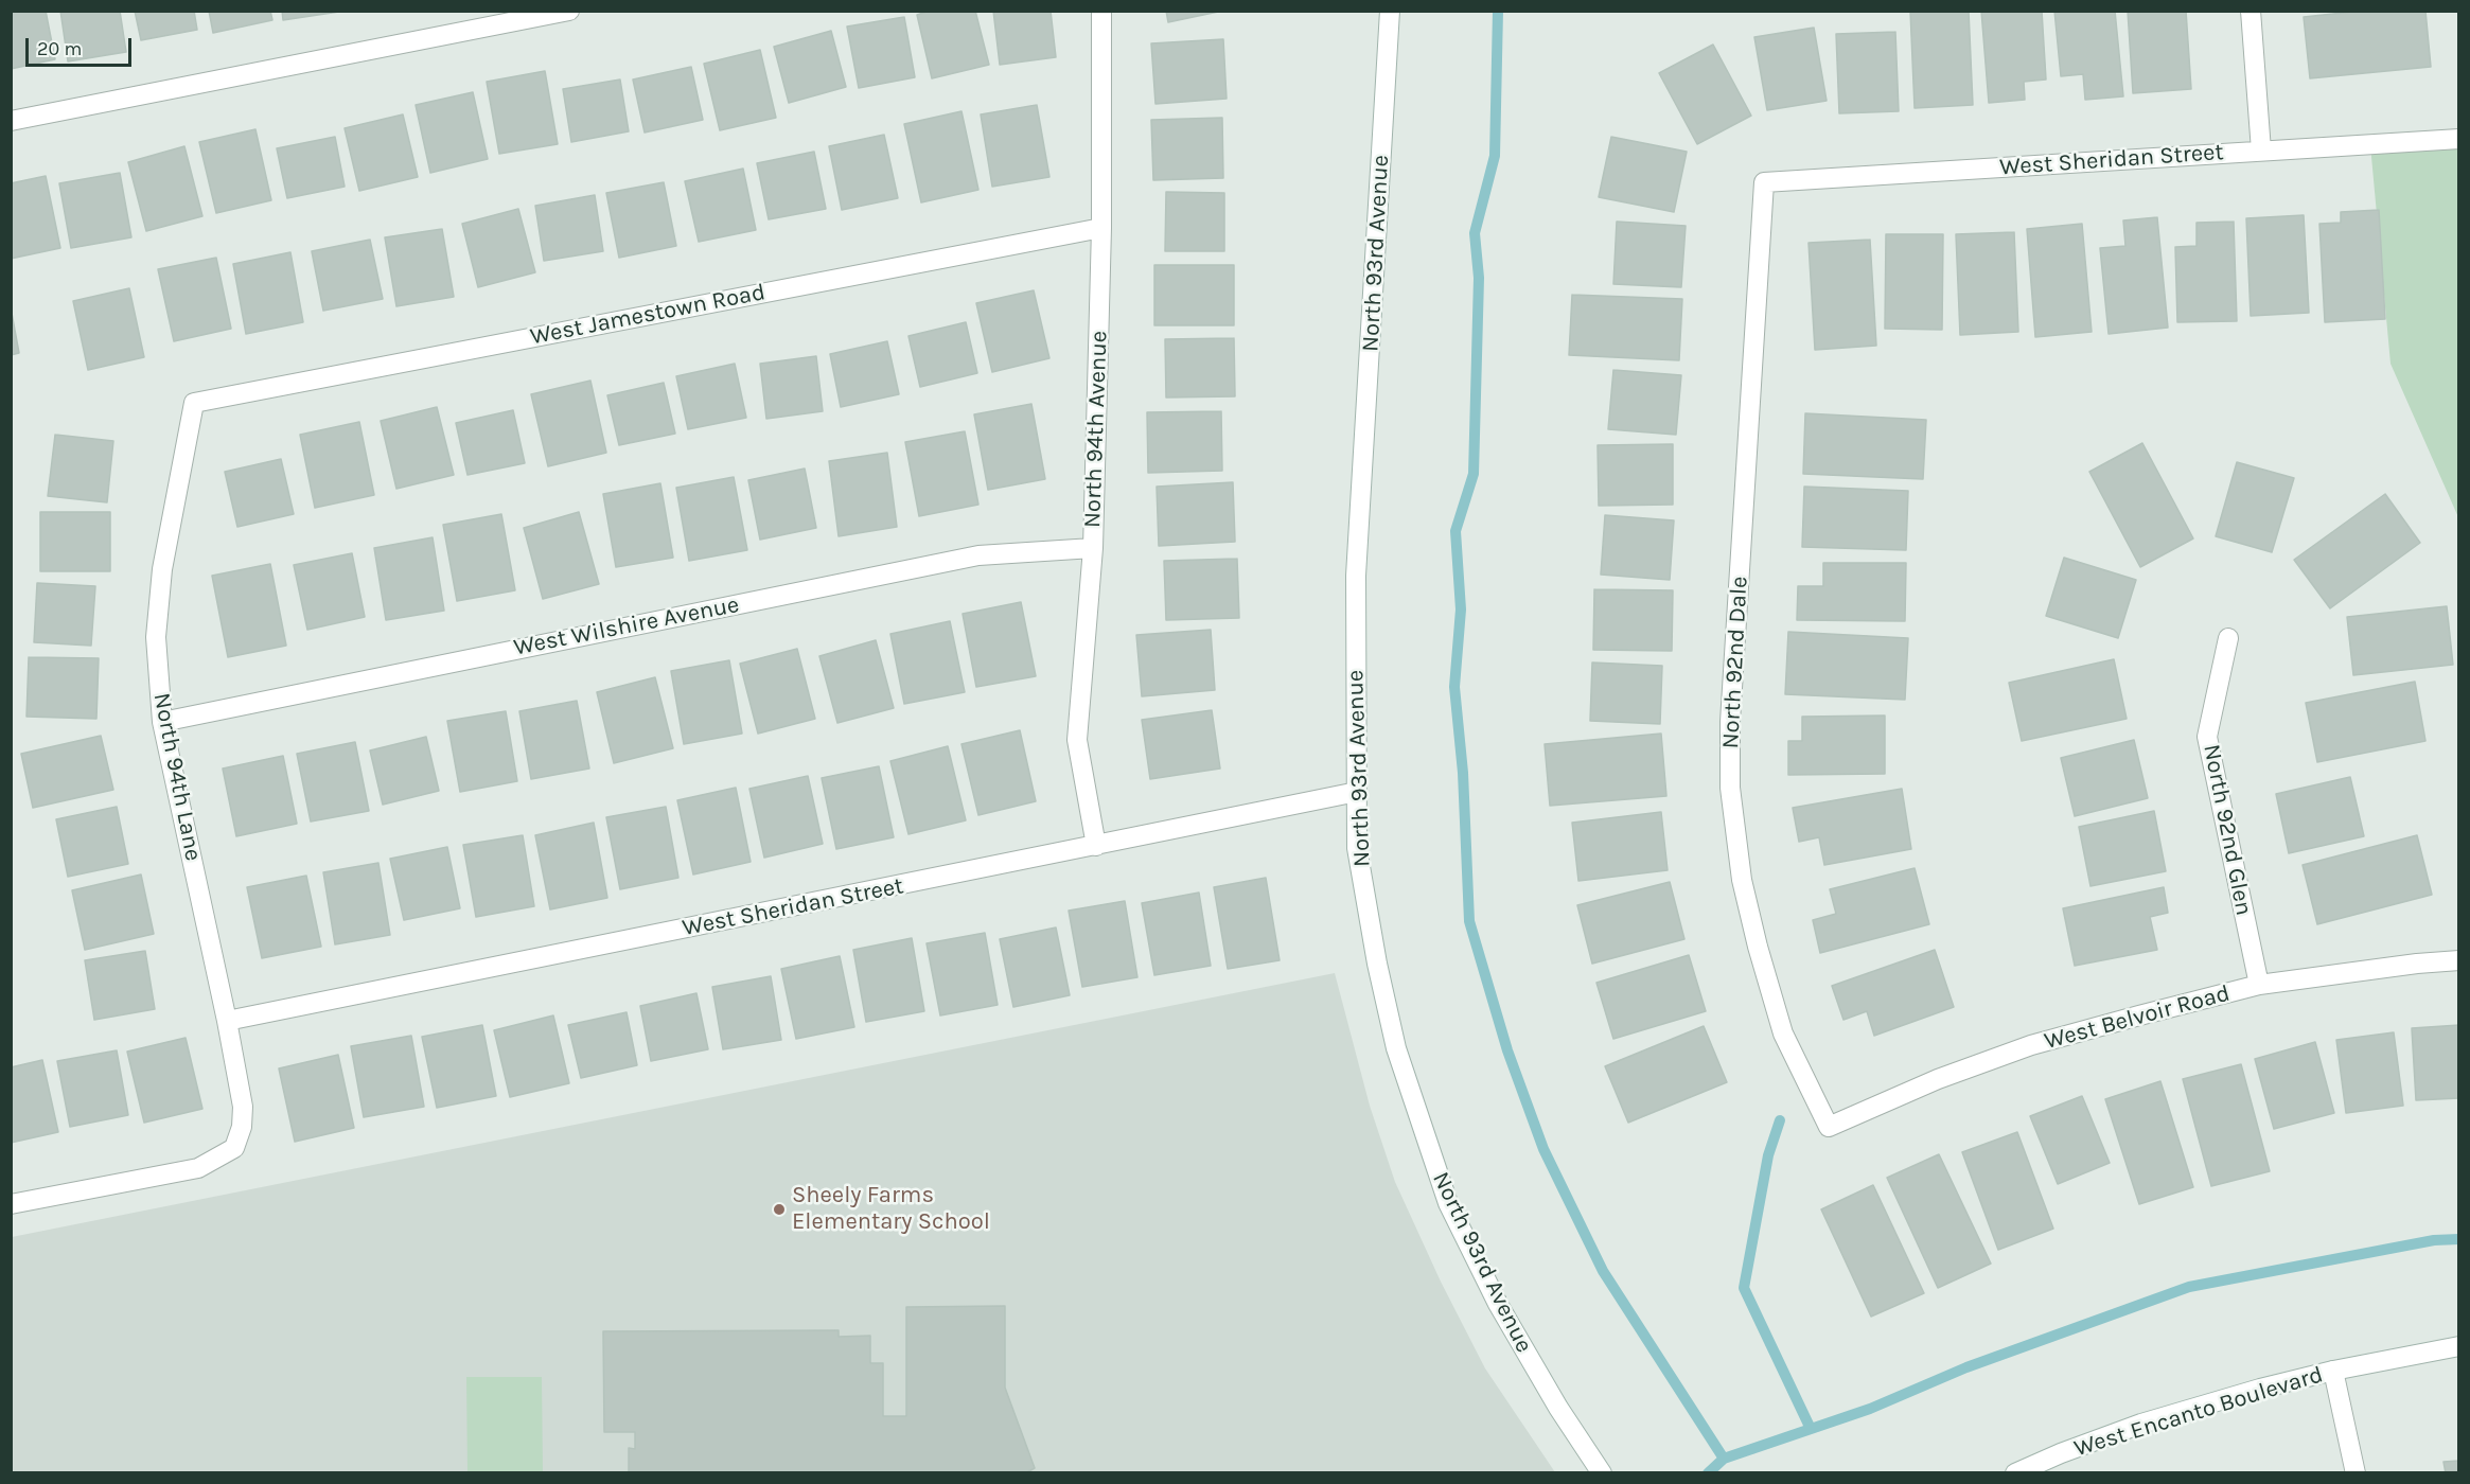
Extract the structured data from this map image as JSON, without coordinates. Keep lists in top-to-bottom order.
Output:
{
  "streets": {
    "street": [
      "West Sheridan Street",
      "North 93rd Avenue",
      "West Jamestown Road",
      "North 94th Avenue",
      "West Wilshire Avenue",
      "North 92nd Dale",
      "North 94th Lane",
      "North 92nd Glen",
      "West Belvoir Road",
      "West Encanto Boulevard"
    ]
  },
  "crossings": [
    ["West Sheridan Street", "North 93rd Avenue"],
    ["West Sheridan Street", "North 94th Avenue"],
    ["West Sheridan Street", "North 92nd Dale"],
    ["West Sheridan Street", "North 94th Lane"],
    ["West Jamestown Road", "North 94th Avenue"],
    ["West Jamestown Road", "North 94th Lane"],
    ["North 94th Avenue", "West Wilshire Avenue"],
    ["West Wilshire Avenue", "North 94th Lane"],
    ["North 92nd Dale", "West Belvoir Road"],
    ["North 92nd Glen", "West Belvoir Road"]
  ],
  "places": ["Sheely Farms Elementary School"],
  "scale_bar": "20 m"
}
